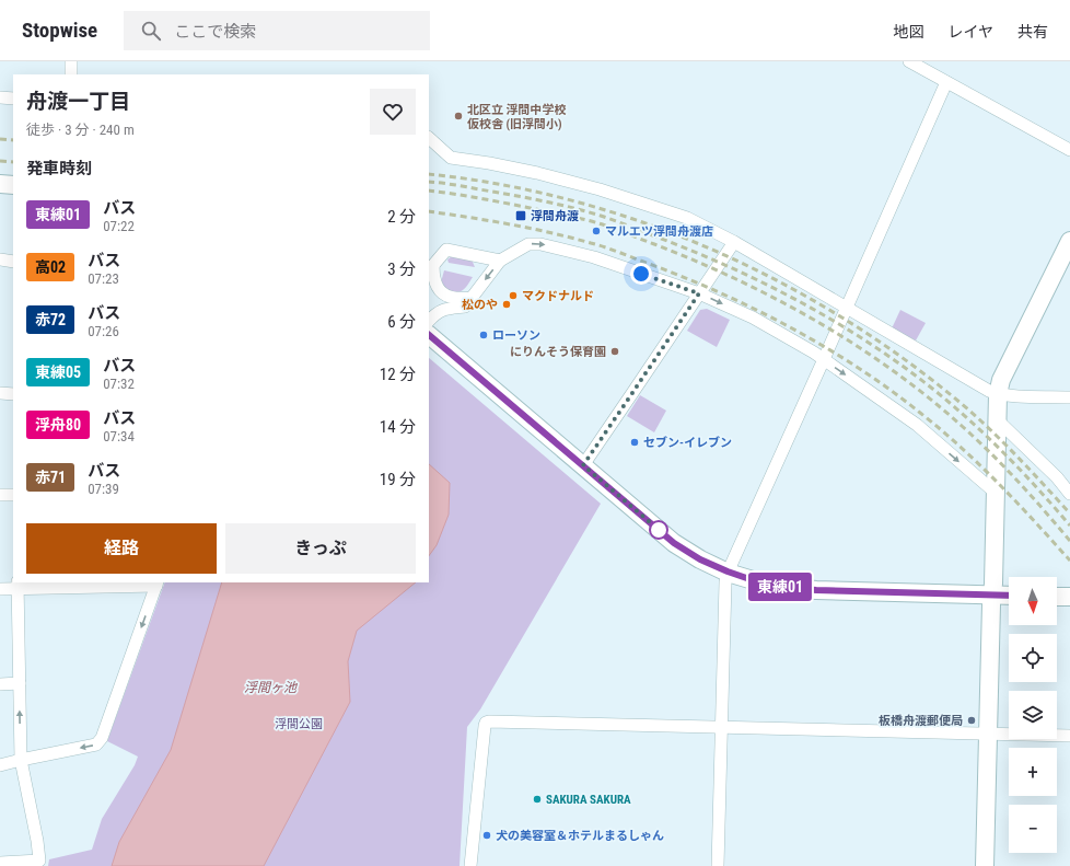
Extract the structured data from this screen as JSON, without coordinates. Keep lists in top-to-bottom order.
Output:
{
  "water": ["浮間ヶ池"],
  "parks": ["浮間公園"],
  "places": {
    "other": [
      "北区立 浮間中学校 仮校舎 (旧浮間小)",
      "マルエツ浮間舟渡店",
      "マクドナルド",
      "松のや",
      "ローソン",
      "にりんそう保育園",
      "セブン-イレブン",
      "板橋舟渡郵便局",
      "SAKURA SAKURA",
      "犬の美容室＆ホテルまるしゃん"
    ],
    "transit": ["浮間舟渡"]
  },
  "lines": ["bus line 東練01"],
  "north": "bottom",
  "page": {
    "header": "Stopwise",
    "search": "ここで検索",
    "nav": ["地図", "レイヤ", "共有"],
    "on_map": "東練01",
    "heading": [
      ["舟渡一丁目", "徒歩 · 3 分 · 240 m"],
      "発車時刻"
    ],
    "list": [
      {
        "mark": "東練01",
        "name": "バス",
        "note": "07:22",
        "value": "2 分"
      },
      {
        "mark": "高02",
        "name": "バス",
        "note": "07:23",
        "value": "3 分"
      },
      {
        "mark": "赤72",
        "name": "バス",
        "note": "07:26",
        "value": "6 分"
      },
      {
        "mark": "東練05",
        "name": "バス",
        "note": "07:32",
        "value": "12 分"
      },
      {
        "mark": "浮舟80",
        "name": "バス",
        "note": "07:34",
        "value": "14 分"
      },
      {
        "mark": "赤71",
        "name": "バス",
        "note": "07:39",
        "value": "19 分"
      }
    ],
    "buttons": ["経路", "きっぷ"],
    "map_buttons": ["+", "−"]
  }
}
